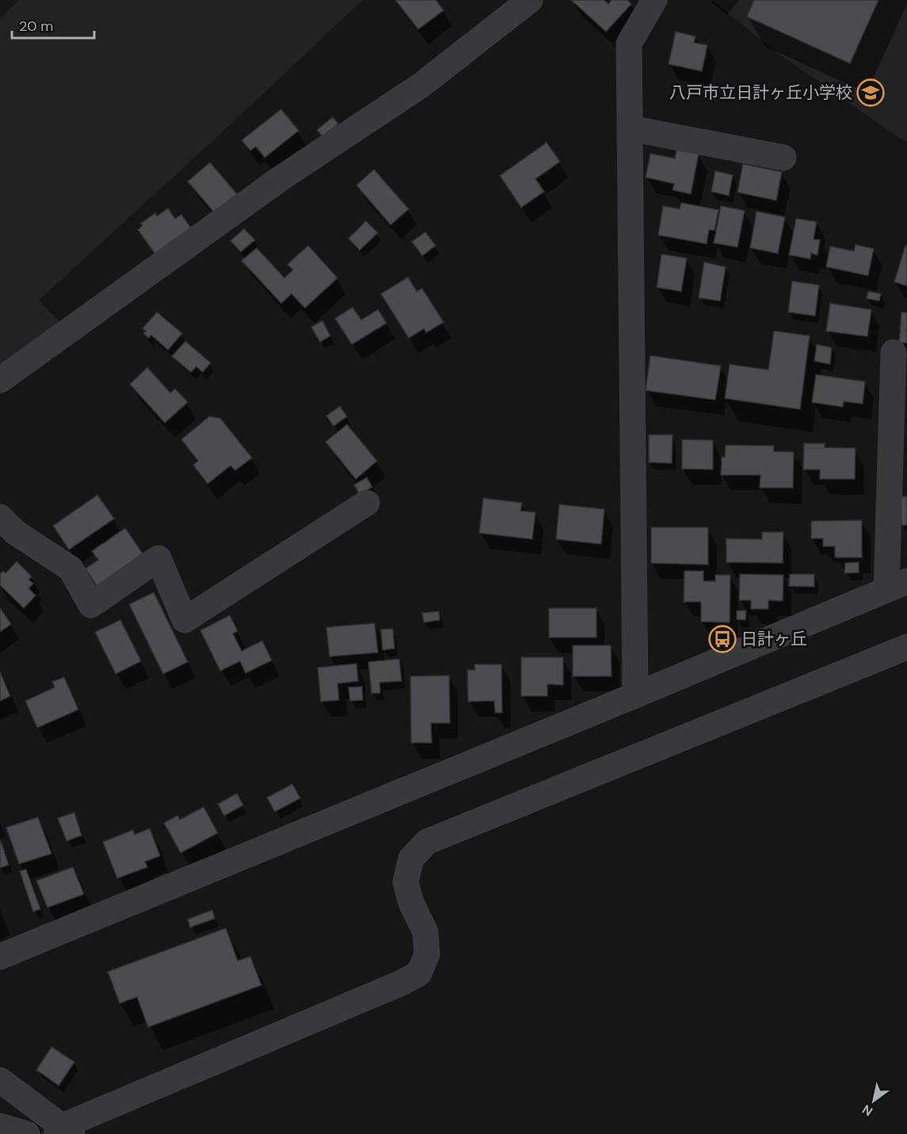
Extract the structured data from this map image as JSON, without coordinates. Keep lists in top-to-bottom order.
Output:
{
  "places": {
    "school or university": ["八戸市立日計ヶ丘小学校"],
    "bus stop": ["日計ヶ丘"]
  },
  "scale_bar": "20 m",
  "north": "bottom left"
}
